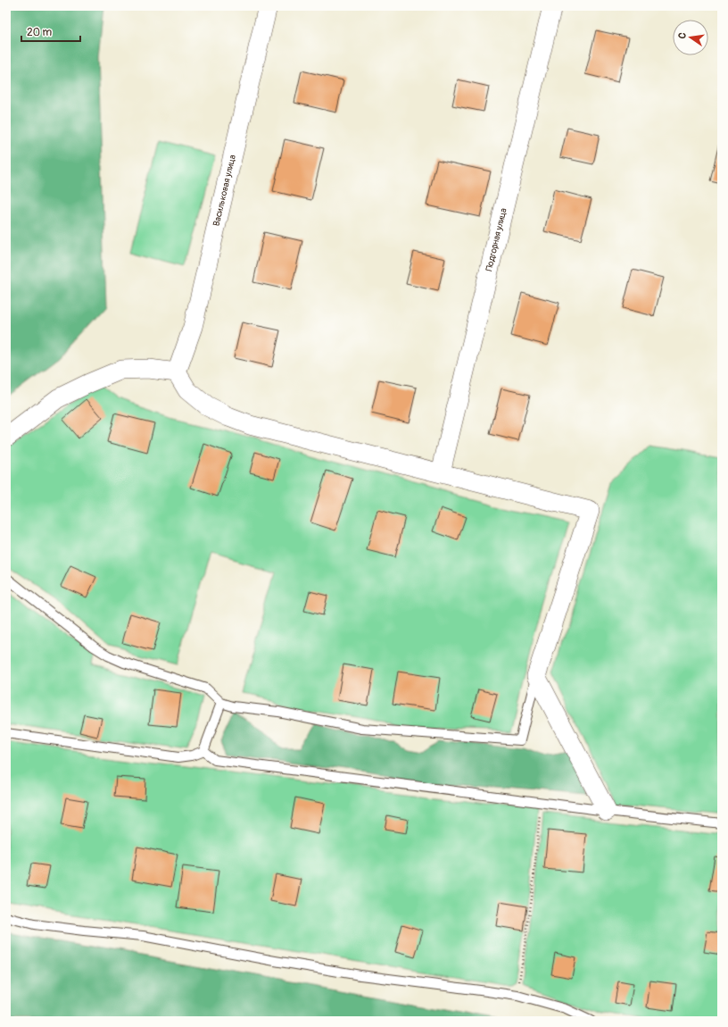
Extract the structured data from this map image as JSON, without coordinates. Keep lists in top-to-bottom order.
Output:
{
  "streets": {
    "street": ["Васильковая улица", "Подгорная улица"]
  },
  "scale_bar": "20 m",
  "north": "left"
}
